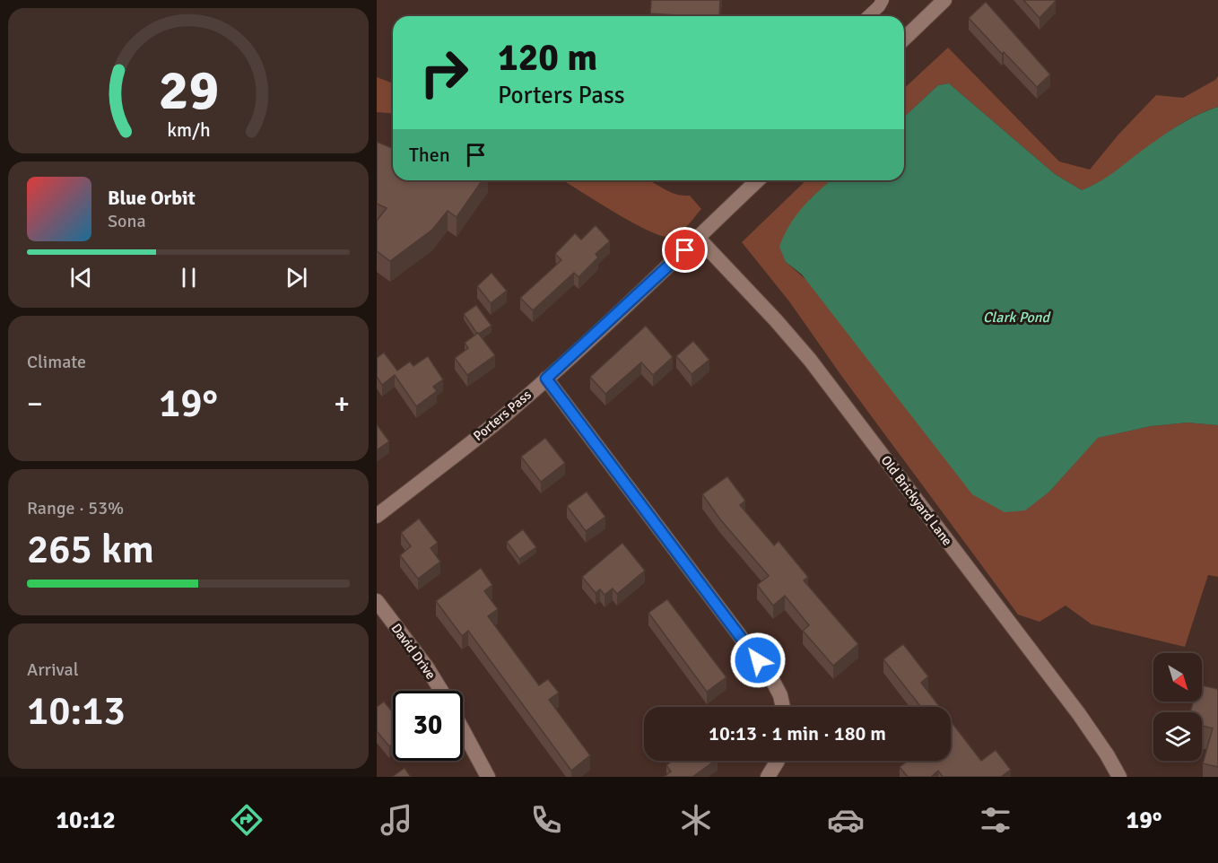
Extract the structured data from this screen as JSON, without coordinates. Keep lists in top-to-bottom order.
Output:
{
  "streets": {
    "street": ["Porters Pass", "Old Brickyard Lane", "David Drive"]
  },
  "crossings": [
    ["Porters Pass", "Old Brickyard Lane"]
  ],
  "water": ["Clark Pond"],
  "north": "bottom right",
  "page": {
    "turn": ["120 m", "Porters Pass"],
    "then": "Then",
    "song": ["Blue Orbit", "Sona"],
    "tile": [
      "Climate",
      ["Range · 53%", "265 km"],
      ["Arrival", "10:13"]
    ],
    "heat": ["−", "19°", "+"],
    "limit": "30",
    "trip": "10:13 · 1 min · 180 m",
    "tabs": ["10:12", "19°"],
    "gauge": ["29", "km/h"]
  }
}
